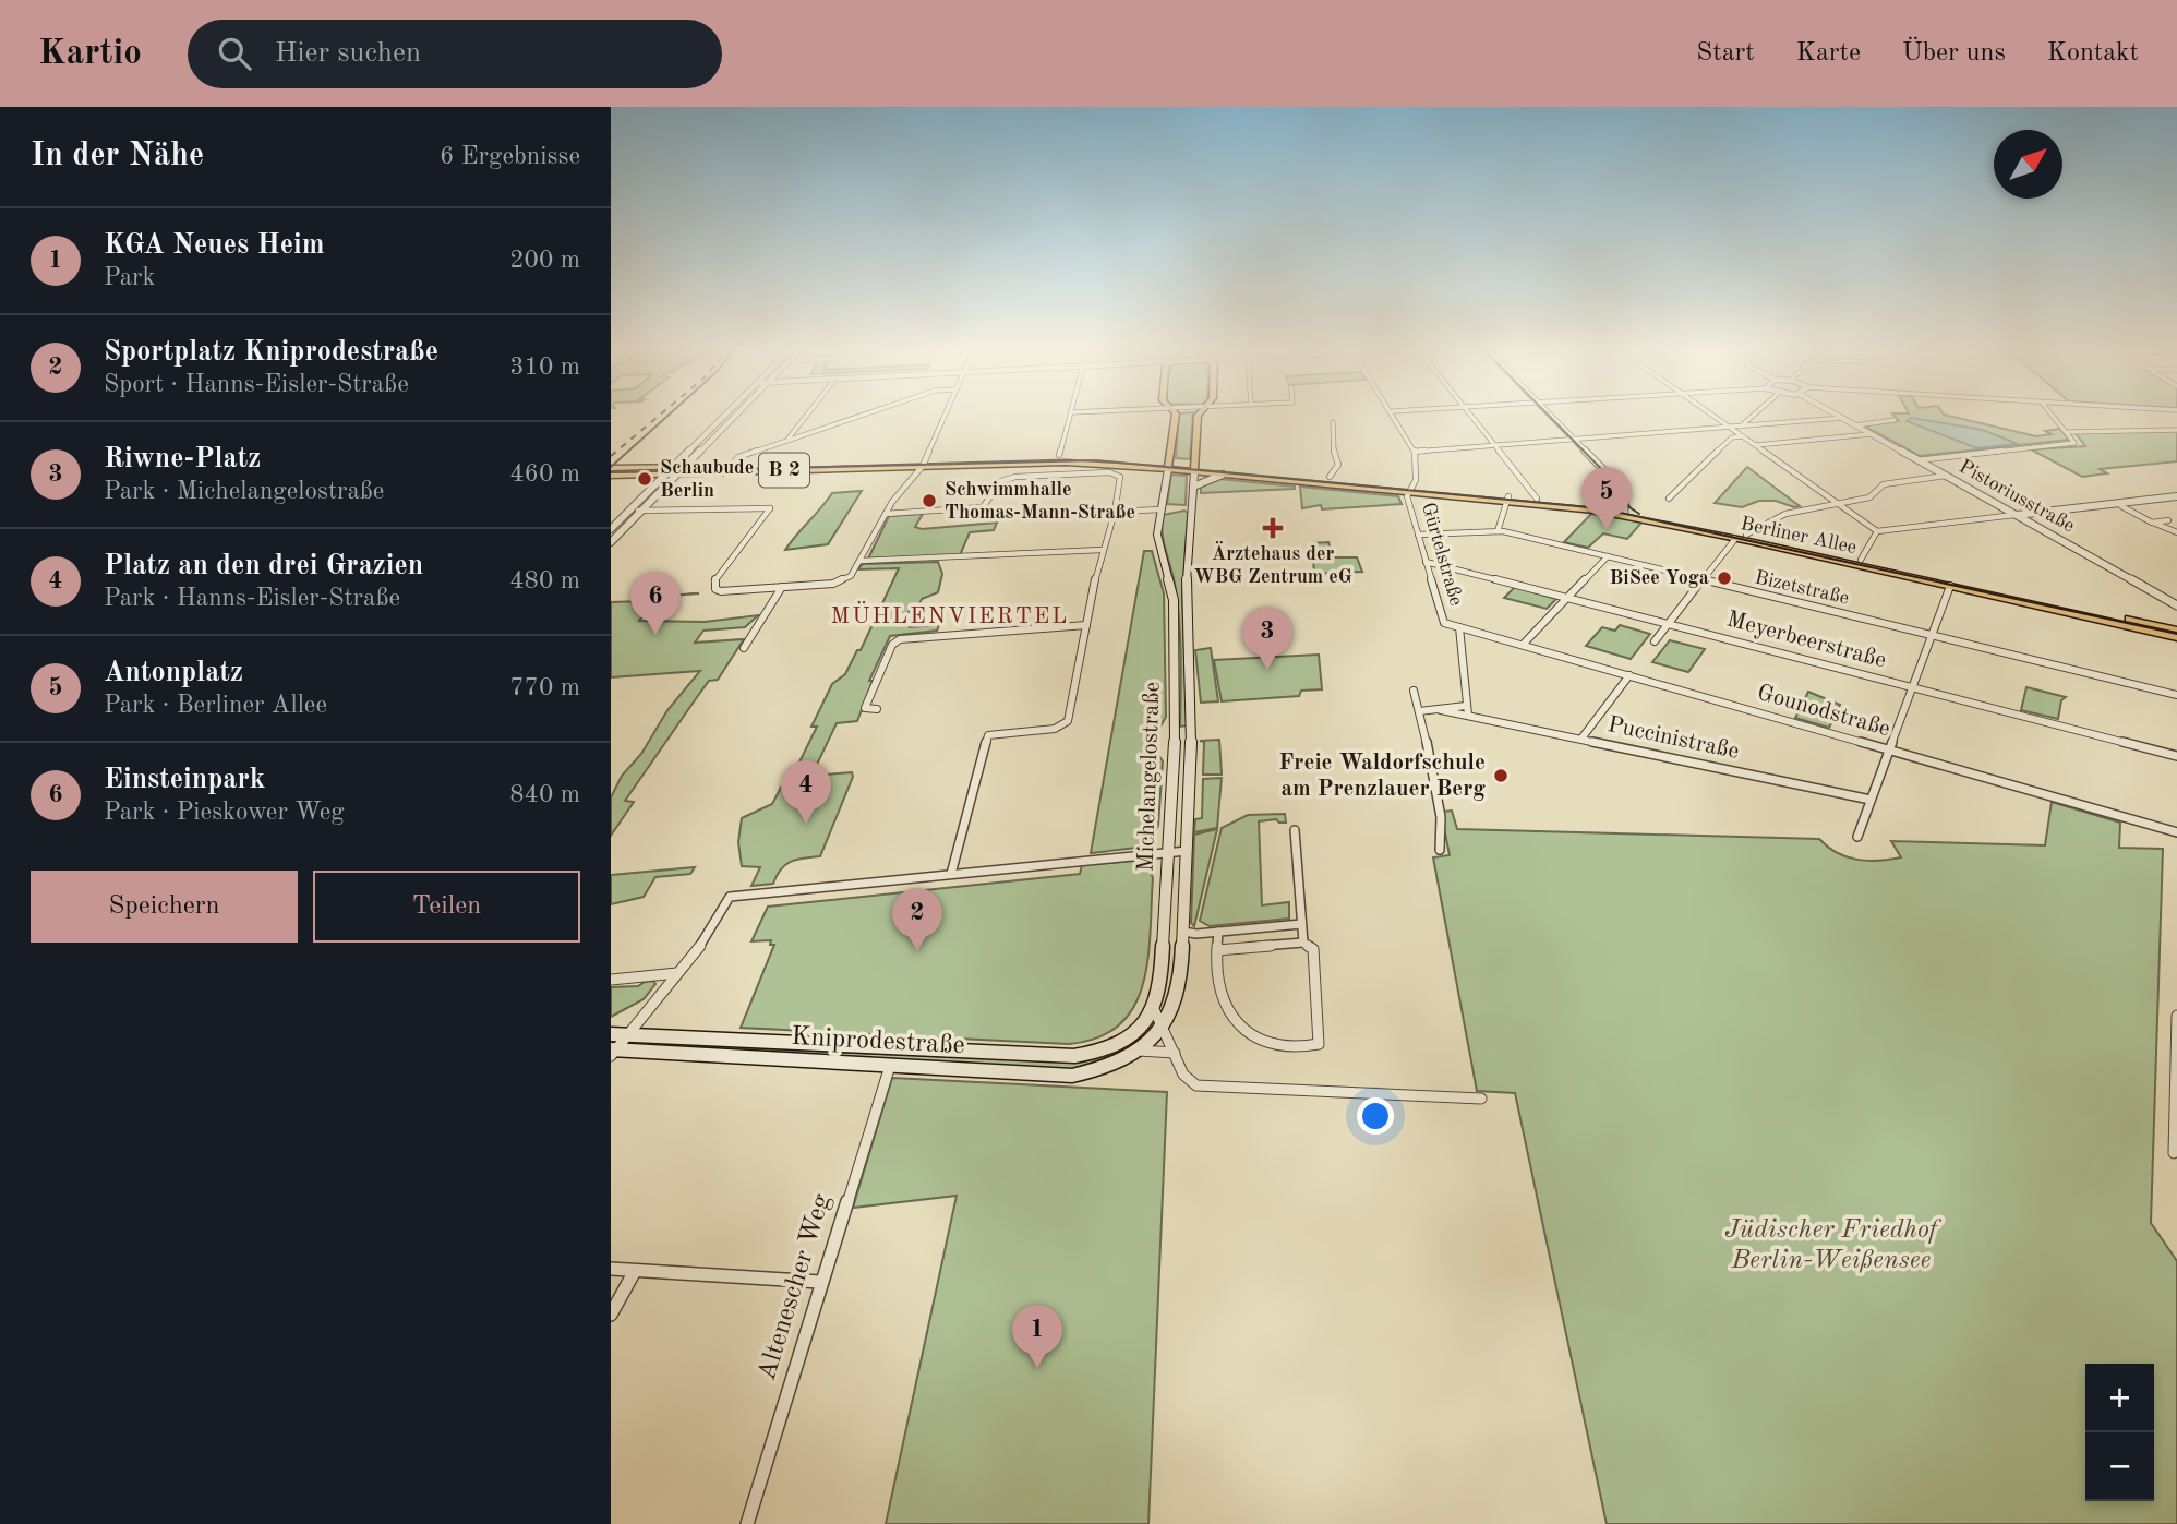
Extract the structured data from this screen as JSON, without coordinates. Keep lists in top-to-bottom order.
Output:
{
  "streets": {
    "main road": [
      "B 2",
      "Berliner Allee",
      "Michelangelostraße",
      "Kniprodestraße"
    ],
    "street": [
      "Pistoriusstraße",
      "Gürtelstraße",
      "Bizetstraße",
      "Meyerbeerstraße",
      "Gounodstraße",
      "Puccinistraße",
      "Altenescher Weg"
    ]
  },
  "crossings": [
    ["B 2", "Berliner Allee"],
    ["B 2", "Gürtelstraße"],
    ["B 2", "Michelangelostraße"],
    ["Berliner Allee", "Gürtelstraße"],
    ["Gürtelstraße", "Bizetstraße"],
    ["Gürtelstraße", "Meyerbeerstraße"],
    ["Gürtelstraße", "Gounodstraße"],
    ["Gürtelstraße", "Puccinistraße"],
    ["Michelangelostraße", "Kniprodestraße"],
    ["Kniprodestraße", "Altenescher Weg"]
  ],
  "districts": ["MÜHLENVIERTEL"],
  "parks": ["Jüdischer Friedhof Berlin-Weißensee"],
  "places": {
    "other": [
      "Schaubude Berlin",
      "Schwimmhalle Thomas-Mann-Straße",
      "BiSee Yoga",
      "Freie Waldorfschule am Prenzlauer Berg"
    ],
    "health": ["Ärztehaus der WBG Zentrum eG"]
  },
  "north": "top right",
  "page": {
    "header": "Kartio",
    "search": "Hier suchen",
    "nav": [
      "Start",
      "Karte",
      "Über uns",
      "Kontakt"
    ],
    "heading": ["In der Nähe", "6 Ergebnisse"],
    "list": [
      {
        "mark": "1",
        "name": "KGA Neues Heim",
        "note": "Park",
        "value": "200 m"
      },
      {
        "mark": "2",
        "name": "Sportplatz Kniprodestraße",
        "note": "Sport · Hanns-Eisler-Straße",
        "value": "310 m"
      },
      {
        "mark": "3",
        "name": "Riwne-Platz",
        "note": "Park · Michelangelostraße",
        "value": "460 m"
      },
      {
        "mark": "4",
        "name": "Platz an den drei Grazien",
        "note": "Park · Hanns-Eisler-Straße",
        "value": "480 m"
      },
      {
        "mark": "5",
        "name": "Antonplatz",
        "note": "Park · Berliner Allee",
        "value": "770 m"
      },
      {
        "mark": "6",
        "name": "Einsteinpark",
        "note": "Park · Pieskower Weg",
        "value": "840 m"
      }
    ],
    "pins": [
      "5",
      "6",
      "3",
      "4",
      "2",
      "1"
    ],
    "buttons": ["Speichern", "Teilen"],
    "map_buttons": ["+", "−"]
  }
}
